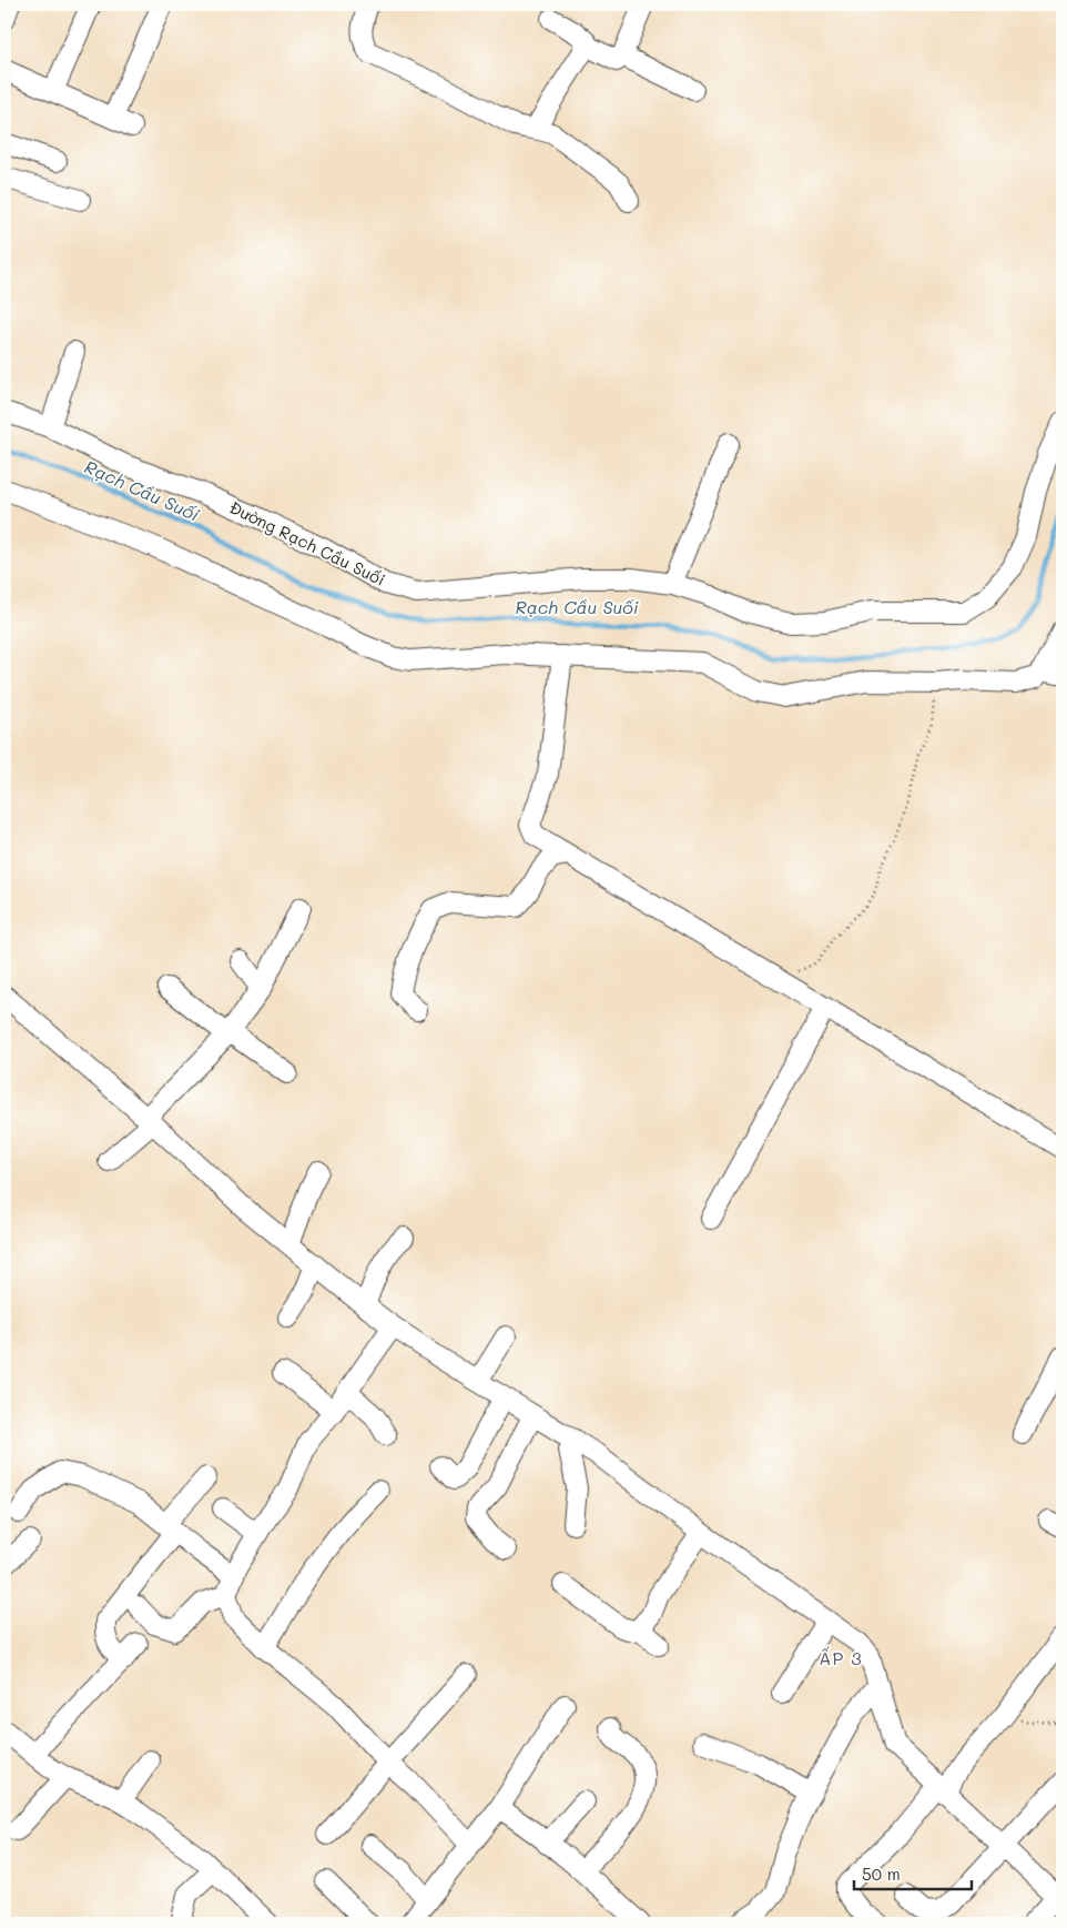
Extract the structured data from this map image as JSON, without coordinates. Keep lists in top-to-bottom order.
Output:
{
  "streets": {
    "street": ["Đường Rạch Cầu Suối"]
  },
  "districts": ["ẤP 3"],
  "water": ["Rạch Cầu Suối"],
  "scale_bar": "50 m"
}
